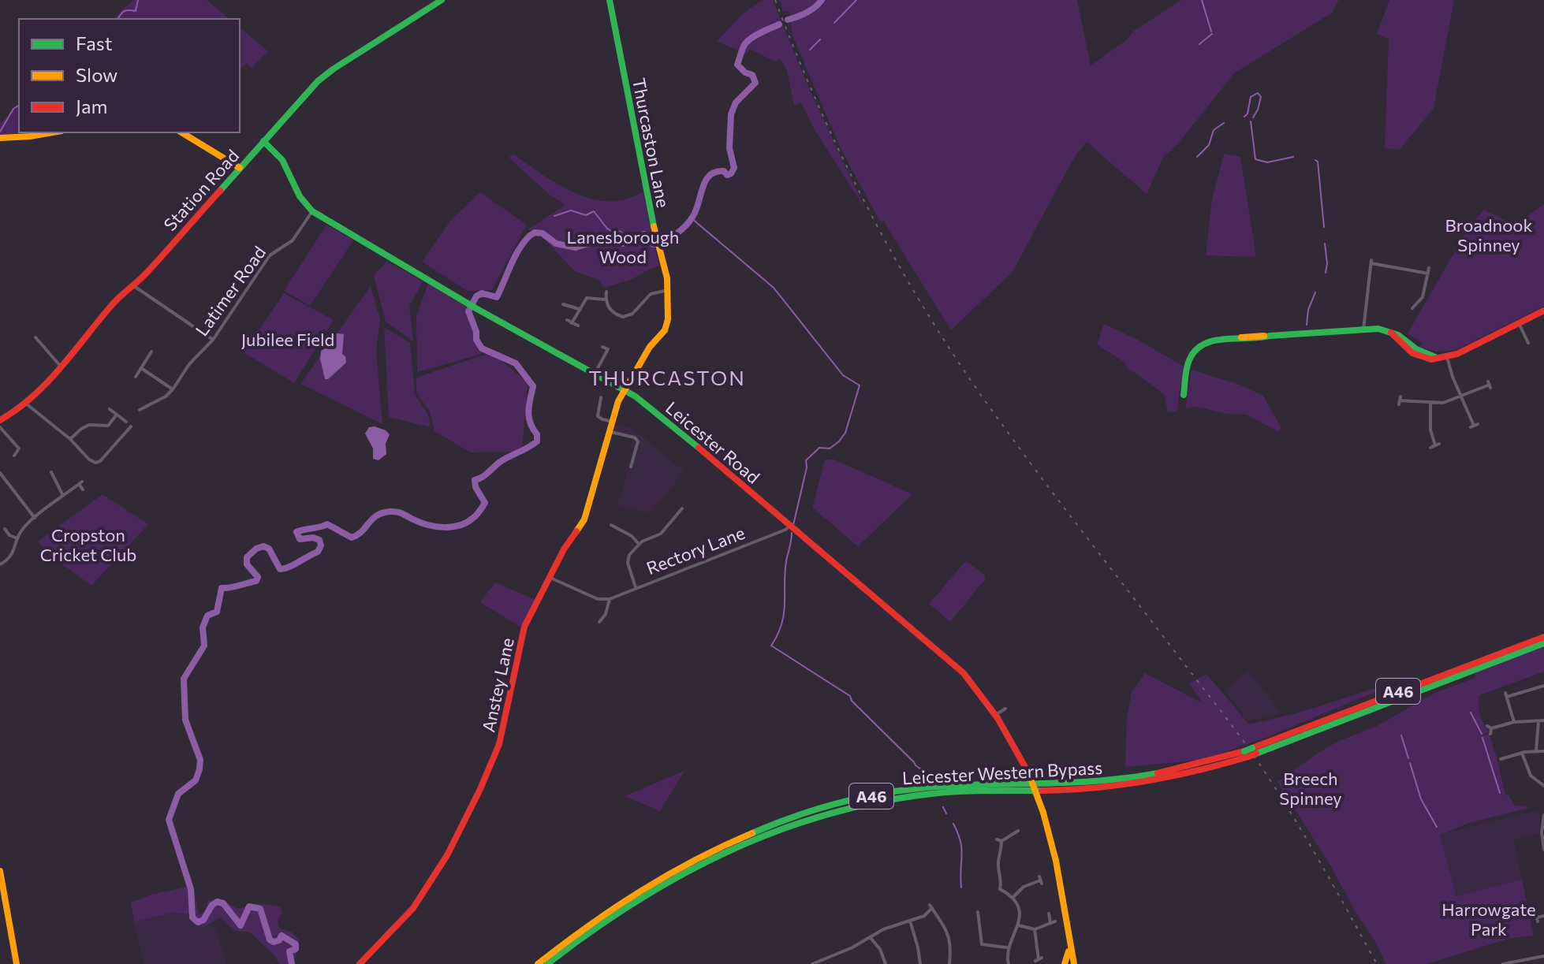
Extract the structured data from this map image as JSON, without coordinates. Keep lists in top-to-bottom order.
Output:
{
  "streets": {
    "main road": [
      "Thurcaston Lane",
      "Station Road",
      "Leicester Road",
      "Anstey Lane",
      "A46",
      "Leicester Western Bypass"
    ],
    "street": ["Latimer Road", "Rectory Lane"]
  },
  "crossings": [
    ["Thurcaston Lane", "Leicester Road"],
    ["Thurcaston Lane", "Anstey Lane"],
    ["Station Road", "Leicester Road"],
    ["Latimer Road", "Leicester Road"],
    ["Leicester Road", "Rectory Lane"],
    ["Leicester Road", "Anstey Lane"],
    ["A46", "Leicester Western Bypass"]
  ],
  "districts": ["THURCASTON"],
  "parks": [
    "Broadnook Spinney",
    "Lanesborough Wood",
    "Jubilee Field",
    "Cropston Cricket Club",
    "Breech Spinney",
    "Harrowgate Park"
  ],
  "legend": ["Fast", "Slow", "Jam"]
}
